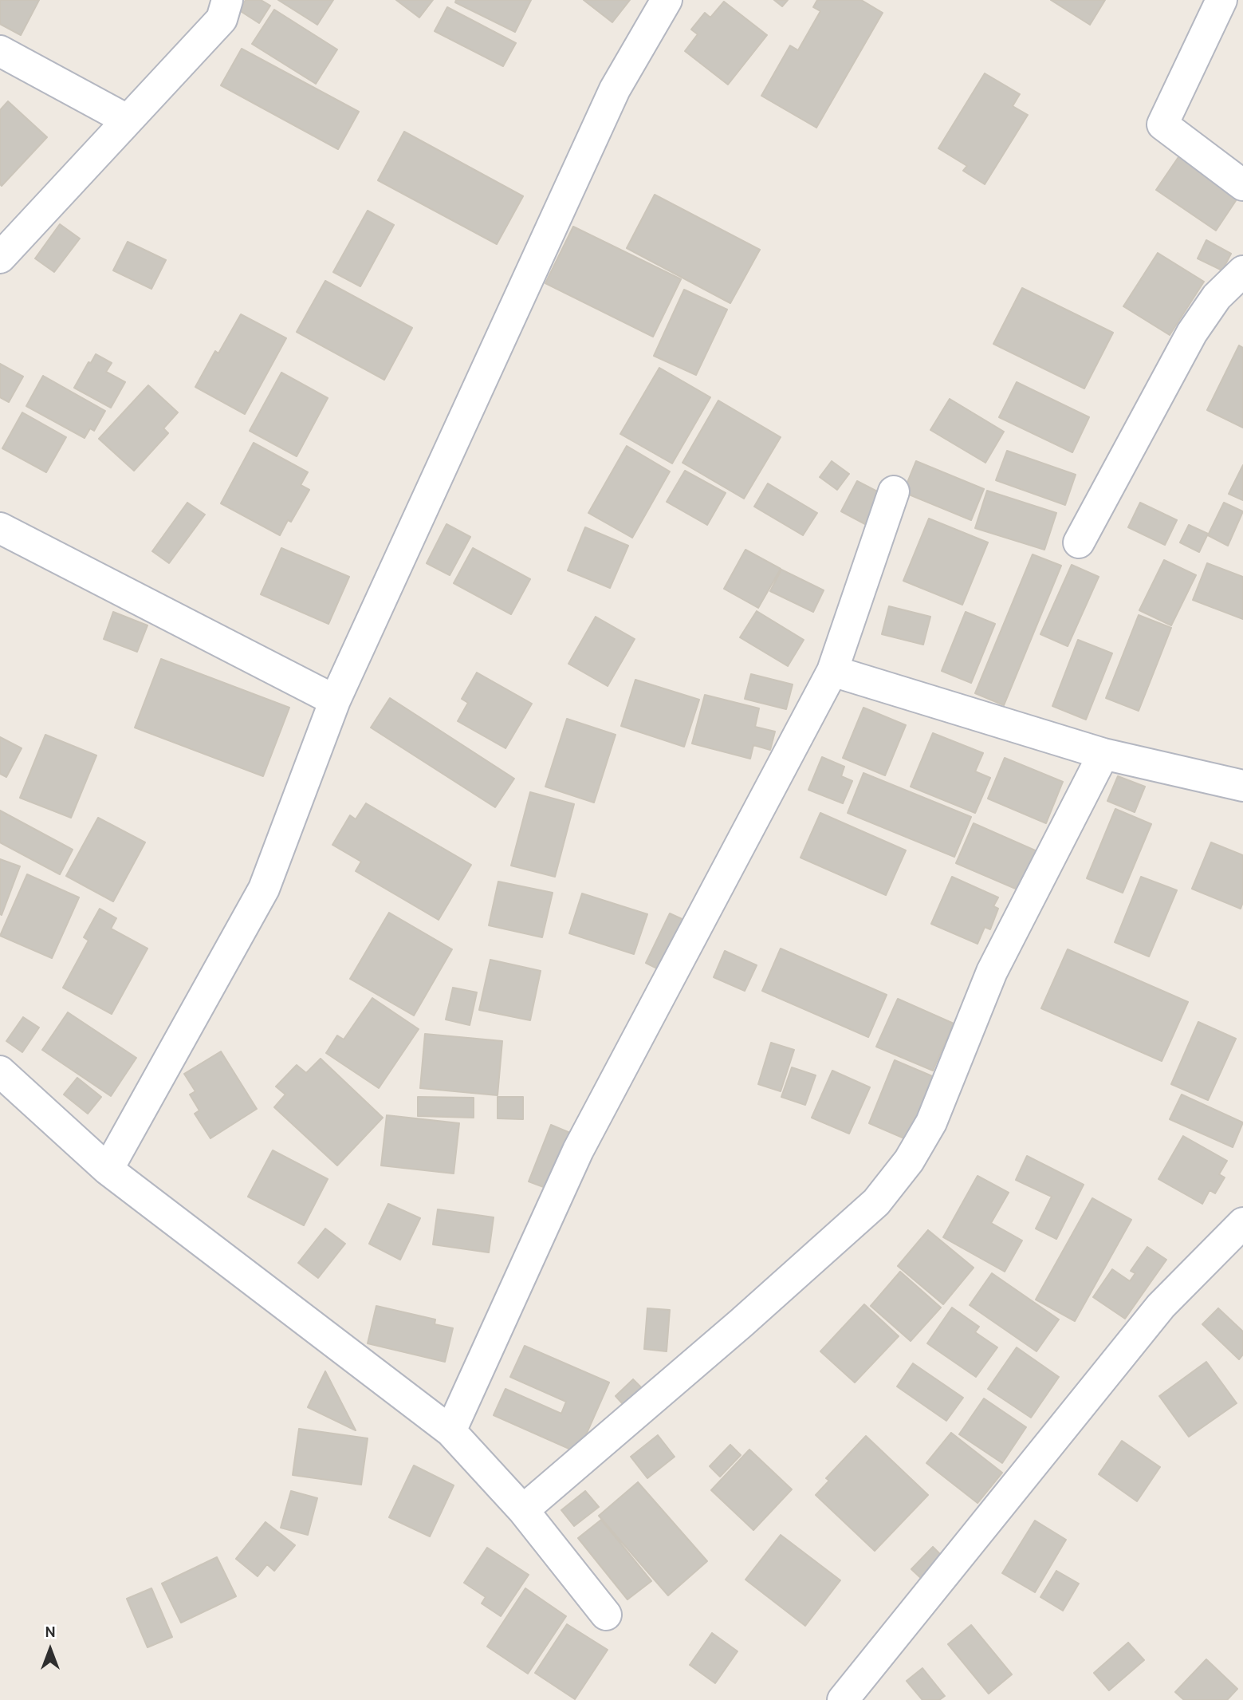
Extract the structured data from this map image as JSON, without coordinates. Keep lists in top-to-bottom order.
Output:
{
  "north": "top"
}
